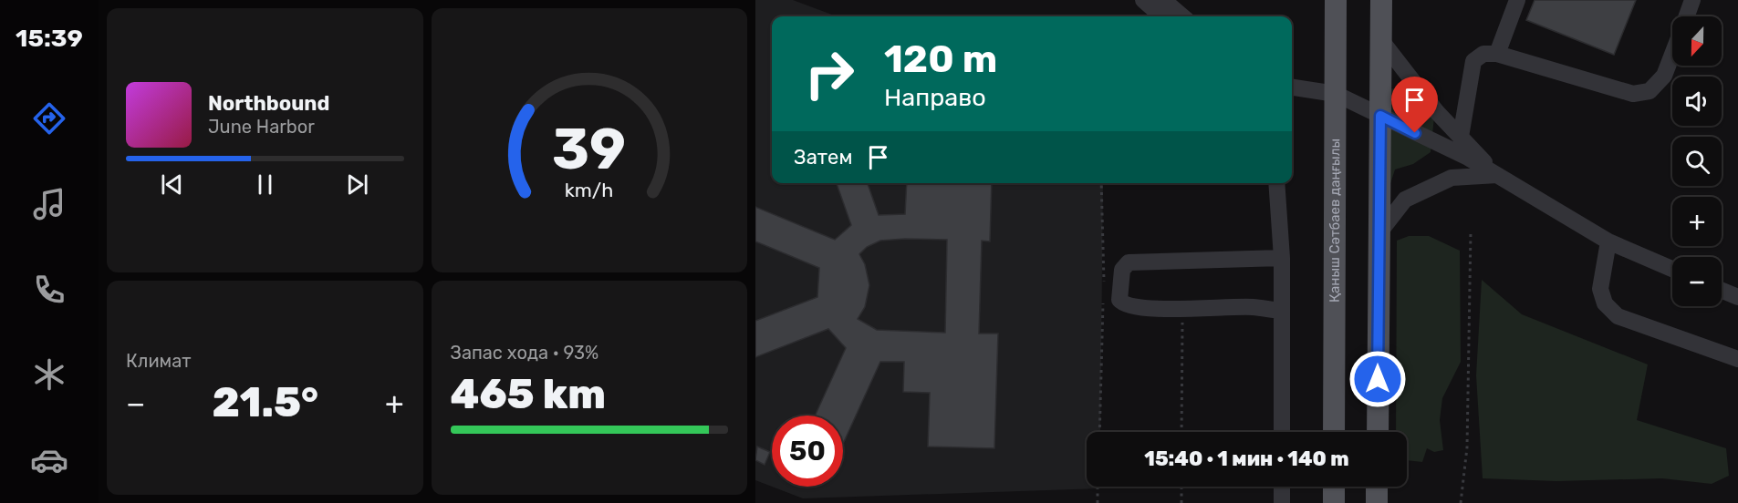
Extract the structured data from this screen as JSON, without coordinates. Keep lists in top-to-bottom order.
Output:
{
  "streets": {
    "main road": ["Қаныш Сәтбаев даңғылы"]
  },
  "north": "bottom",
  "page": {
    "tabs": "15:39",
    "map_buttons": ["+", "−"],
    "turn": ["120 m", "Направо"],
    "song": ["Northbound", "June Harbor"],
    "then": "Затем",
    "tile": [
      "Климат",
      ["Запас хода · 93%", "465 km"]
    ],
    "heat": ["−", "21.5°", "+"],
    "limit": "50",
    "trip": "15:40 · 1 мин · 140 m",
    "gauge": ["39", "km/h"]
  }
}
